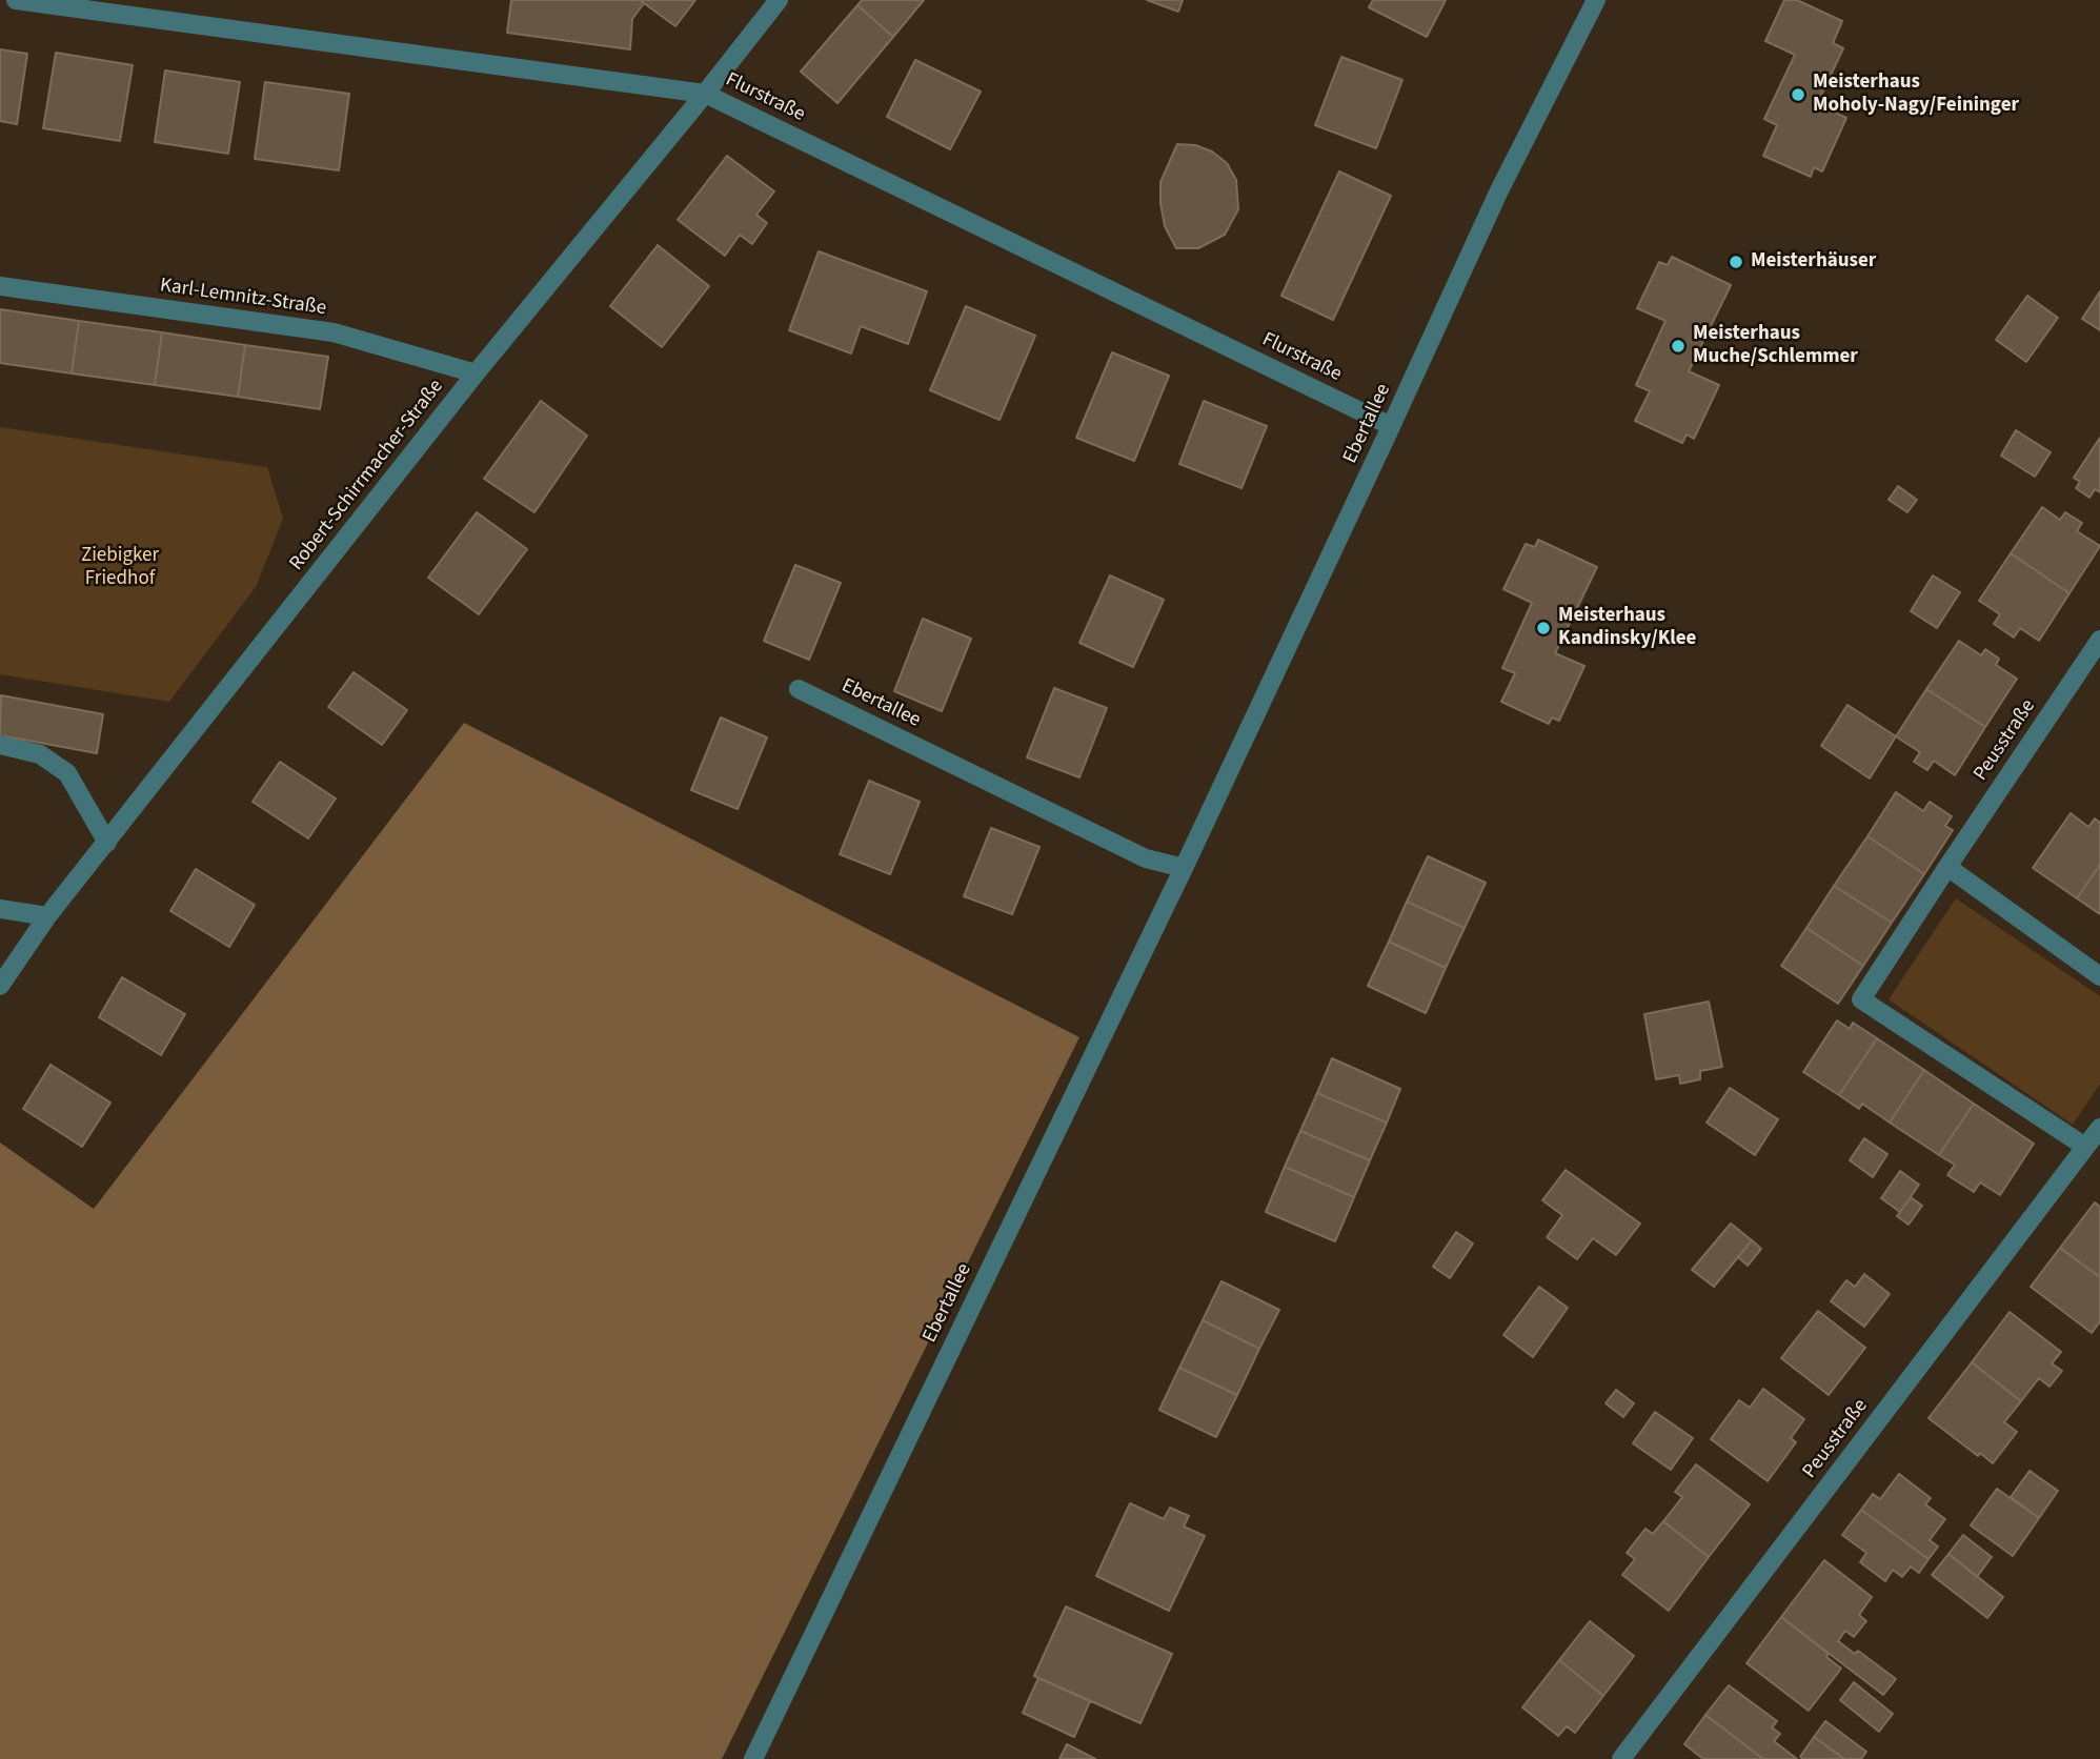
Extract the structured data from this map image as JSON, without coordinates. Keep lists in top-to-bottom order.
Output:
{
  "streets": {
    "street": [
      "Flurstraße",
      "Karl-Lemnitz-Straße",
      "Ebertallee",
      "Robert-Schirrmacher-Straße",
      "Peusstraße"
    ]
  },
  "crossings": [
    ["Flurstraße", "Ebertallee"],
    ["Flurstraße", "Robert-Schirrmacher-Straße"],
    ["Karl-Lemnitz-Straße", "Robert-Schirrmacher-Straße"]
  ],
  "parks": ["Ziebigker Friedhof"],
  "places": [
    "Meisterhaus Moholy-Nagy/Feininger",
    "Meisterhäuser",
    "Meisterhaus Muche/Schlemmer",
    "Meisterhaus Kandinsky/Klee"
  ]
}
